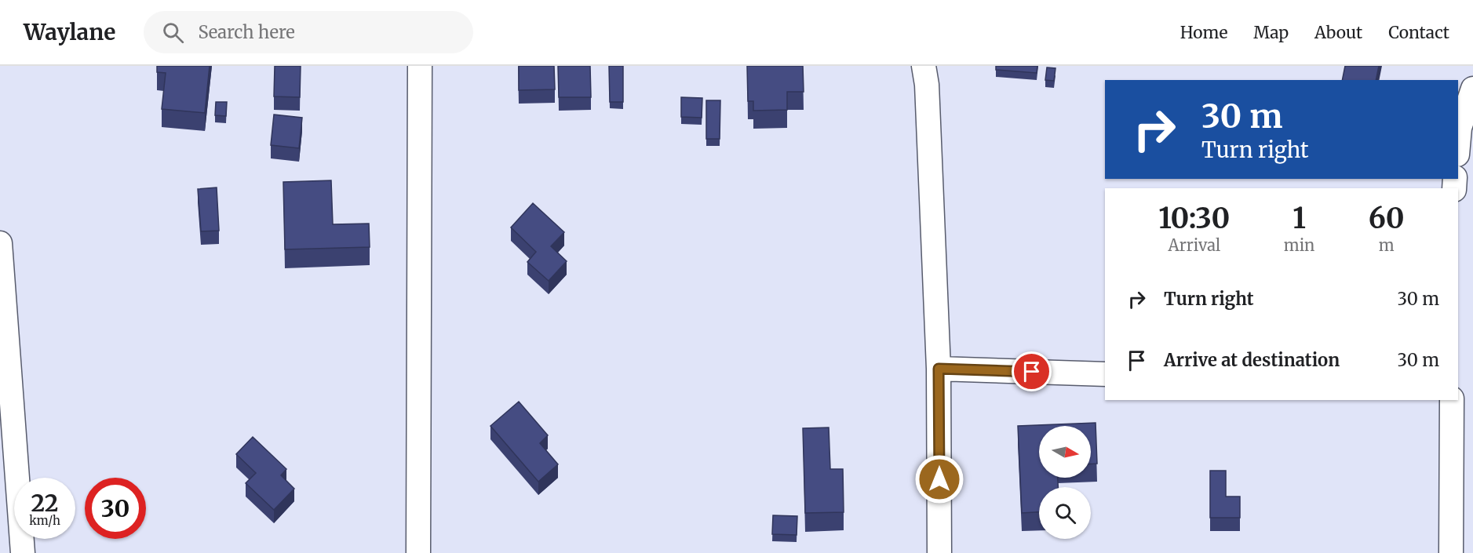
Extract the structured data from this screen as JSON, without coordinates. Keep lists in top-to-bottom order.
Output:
{
  "north": "right",
  "page": {
    "header": "Waylane",
    "search": "Search here",
    "nav": [
      "Home",
      "Map",
      "About",
      "Contact"
    ],
    "turn": ["30 m", "Turn right"],
    "eta": [
      "10:30",
      "Arrival",
      "1",
      "min",
      "60",
      "m"
    ],
    "list": [
      {
        "name": "Turn right",
        "value": "30 m"
      },
      {
        "name": "Arrive at destination",
        "value": "30 m"
      }
    ],
    "speed": "22 km/h",
    "limit": "30"
  }
}
